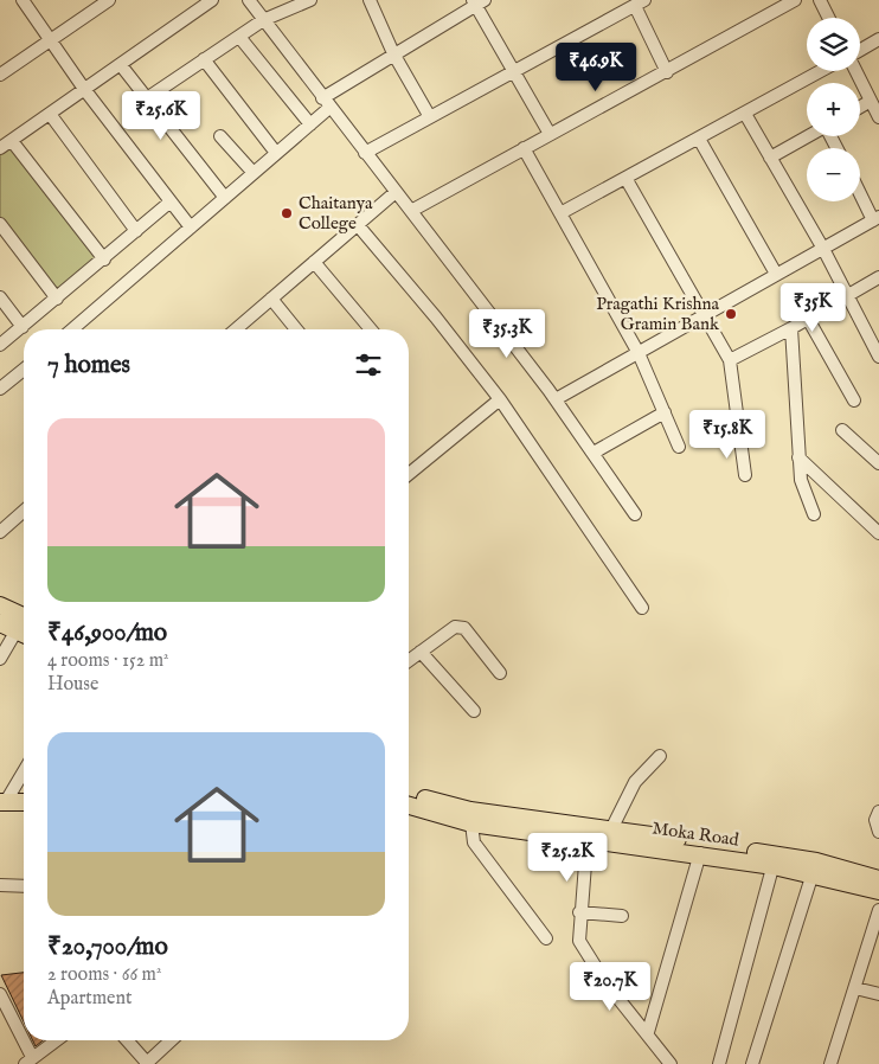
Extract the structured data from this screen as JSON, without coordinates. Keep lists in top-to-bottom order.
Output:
{
  "streets": {
    "main road": ["Moka Road"]
  },
  "places": ["Chaitanya College", "Pragathi Krishna Gramin Bank"],
  "page": {
    "map_buttons": ["+", "−"],
    "price": [
      "₹46.9K",
      "₹25.6K",
      "₹35K",
      "₹35.3K",
      "₹15.8K",
      "₹25.2K",
      "₹20.7K"
    ],
    "heading": "7 homes",
    "list": [
      {
        "name": "₹46,900/mo",
        "note": "4 rooms · 152 m² · House"
      },
      {
        "name": "₹20,700/mo",
        "note": "2 rooms · 66 m² · Apartment"
      }
    ]
  }
}
